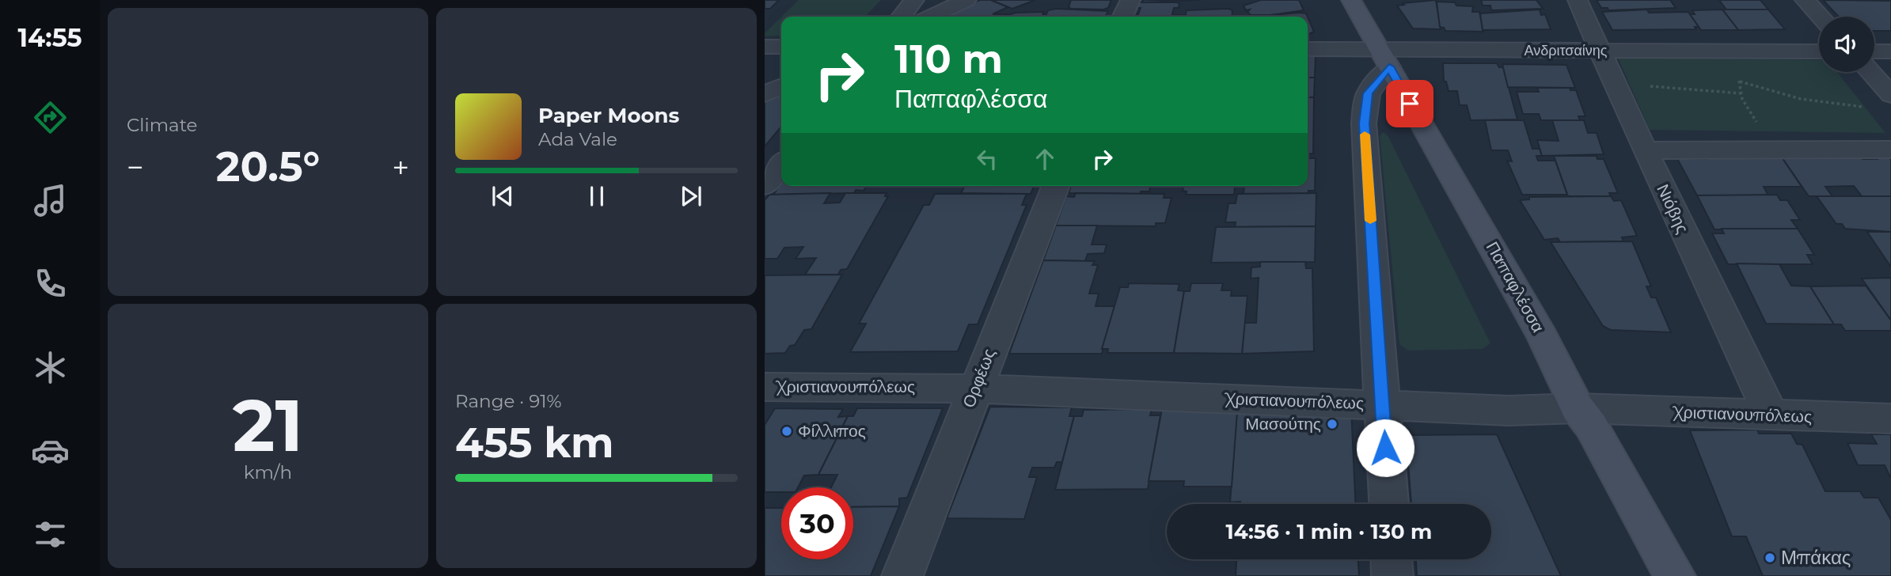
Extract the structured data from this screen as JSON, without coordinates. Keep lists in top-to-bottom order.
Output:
{
  "streets": {
    "street": [
      "Ανδριτσαίνης",
      "Νιόβης",
      "Παπαφλέσσα",
      "Ορφέως",
      "Χριστιανουπόλεως"
    ]
  },
  "crossings": [
    ["Ανδριτσαίνης", "Νιόβης"],
    ["Ανδριτσαίνης", "Παπαφλέσσα"],
    ["Νιόβης", "Χριστιανουπόλεως"],
    ["Παπαφλέσσα", "Χριστιανουπόλεως"],
    ["Ορφέως", "Χριστιανουπόλεως"]
  ],
  "places": ["Μασούτης", "Φίλλιπος", "Μπάκας"],
  "page": {
    "tabs": "14:55",
    "tile": [
      "Climate",
      ["21", "km/h"],
      ["Range · 91%", "455 km"]
    ],
    "turn": ["110 m", "Παπαφλέσσα"],
    "song": ["Paper Moons", "Ada Vale"],
    "heat": ["−", "20.5°", "+"],
    "limit": "30",
    "trip": "14:56 · 1 min · 130 m"
  }
}
